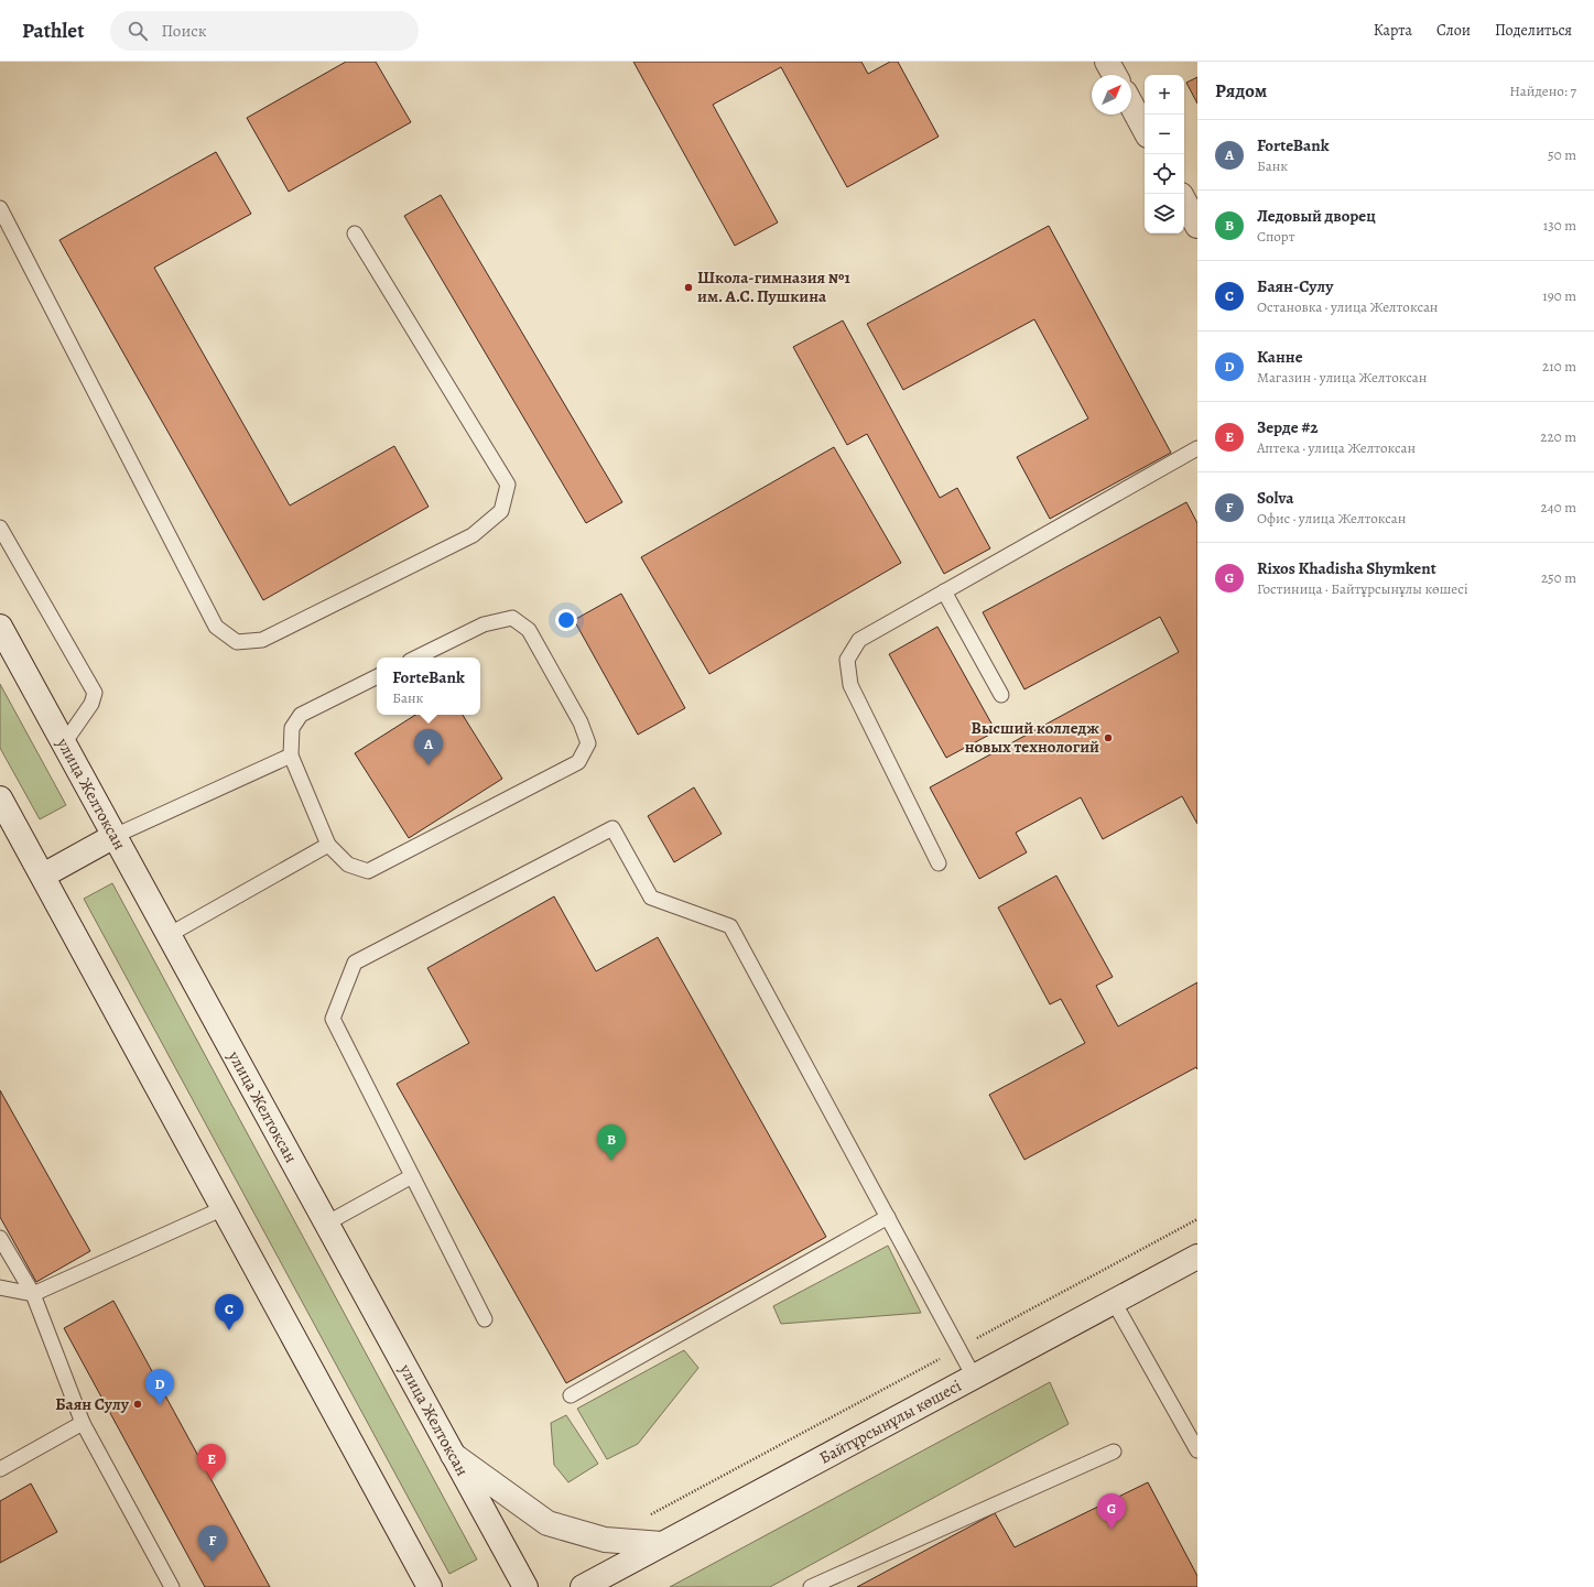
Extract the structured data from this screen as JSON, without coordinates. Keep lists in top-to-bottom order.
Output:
{
  "streets": {
    "main road": ["улица Желтоксан", "Байтұрсынұлы көшесі"]
  },
  "places": ["Школа-гимназия №1 им. А.С. Пушкина", "Высший колледж новых технологий", "Баян Сулу"],
  "north": "top right",
  "page": {
    "header": "Pathlet",
    "search": "Поиск",
    "nav": ["Карта", "Слои", "Поделиться"],
    "heading": ["Рядом", "Найдено: 7"],
    "map_buttons": ["+", "−"],
    "list": [
      {
        "mark": "A",
        "name": "ForteBank",
        "note": "Банк",
        "value": "50 m"
      },
      {
        "mark": "B",
        "name": "Ледовый дворец",
        "note": "Спорт",
        "value": "130 m"
      },
      {
        "mark": "C",
        "name": "Баян-Сулу",
        "note": "Остановка · улица Желтоксан",
        "value": "190 m"
      },
      {
        "mark": "D",
        "name": "Канне",
        "note": "Магазин · улица Желтоксан",
        "value": "210 m"
      },
      {
        "mark": "E",
        "name": "Зерде #2",
        "note": "Аптека · улица Желтоксан",
        "value": "220 m"
      },
      {
        "mark": "F",
        "name": "Solva",
        "note": "Офис · улица Желтоксан",
        "value": "240 m"
      },
      {
        "mark": "G",
        "name": "Rixos Khadisha Shymkent",
        "note": "Гостиница · Байтұрсынұлы көшесі",
        "value": "250 m"
      }
    ],
    "popup": ["ForteBank", "Банк"],
    "pins": [
      "A",
      "B",
      "C",
      "D",
      "E",
      "G",
      "F"
    ]
  }
}
